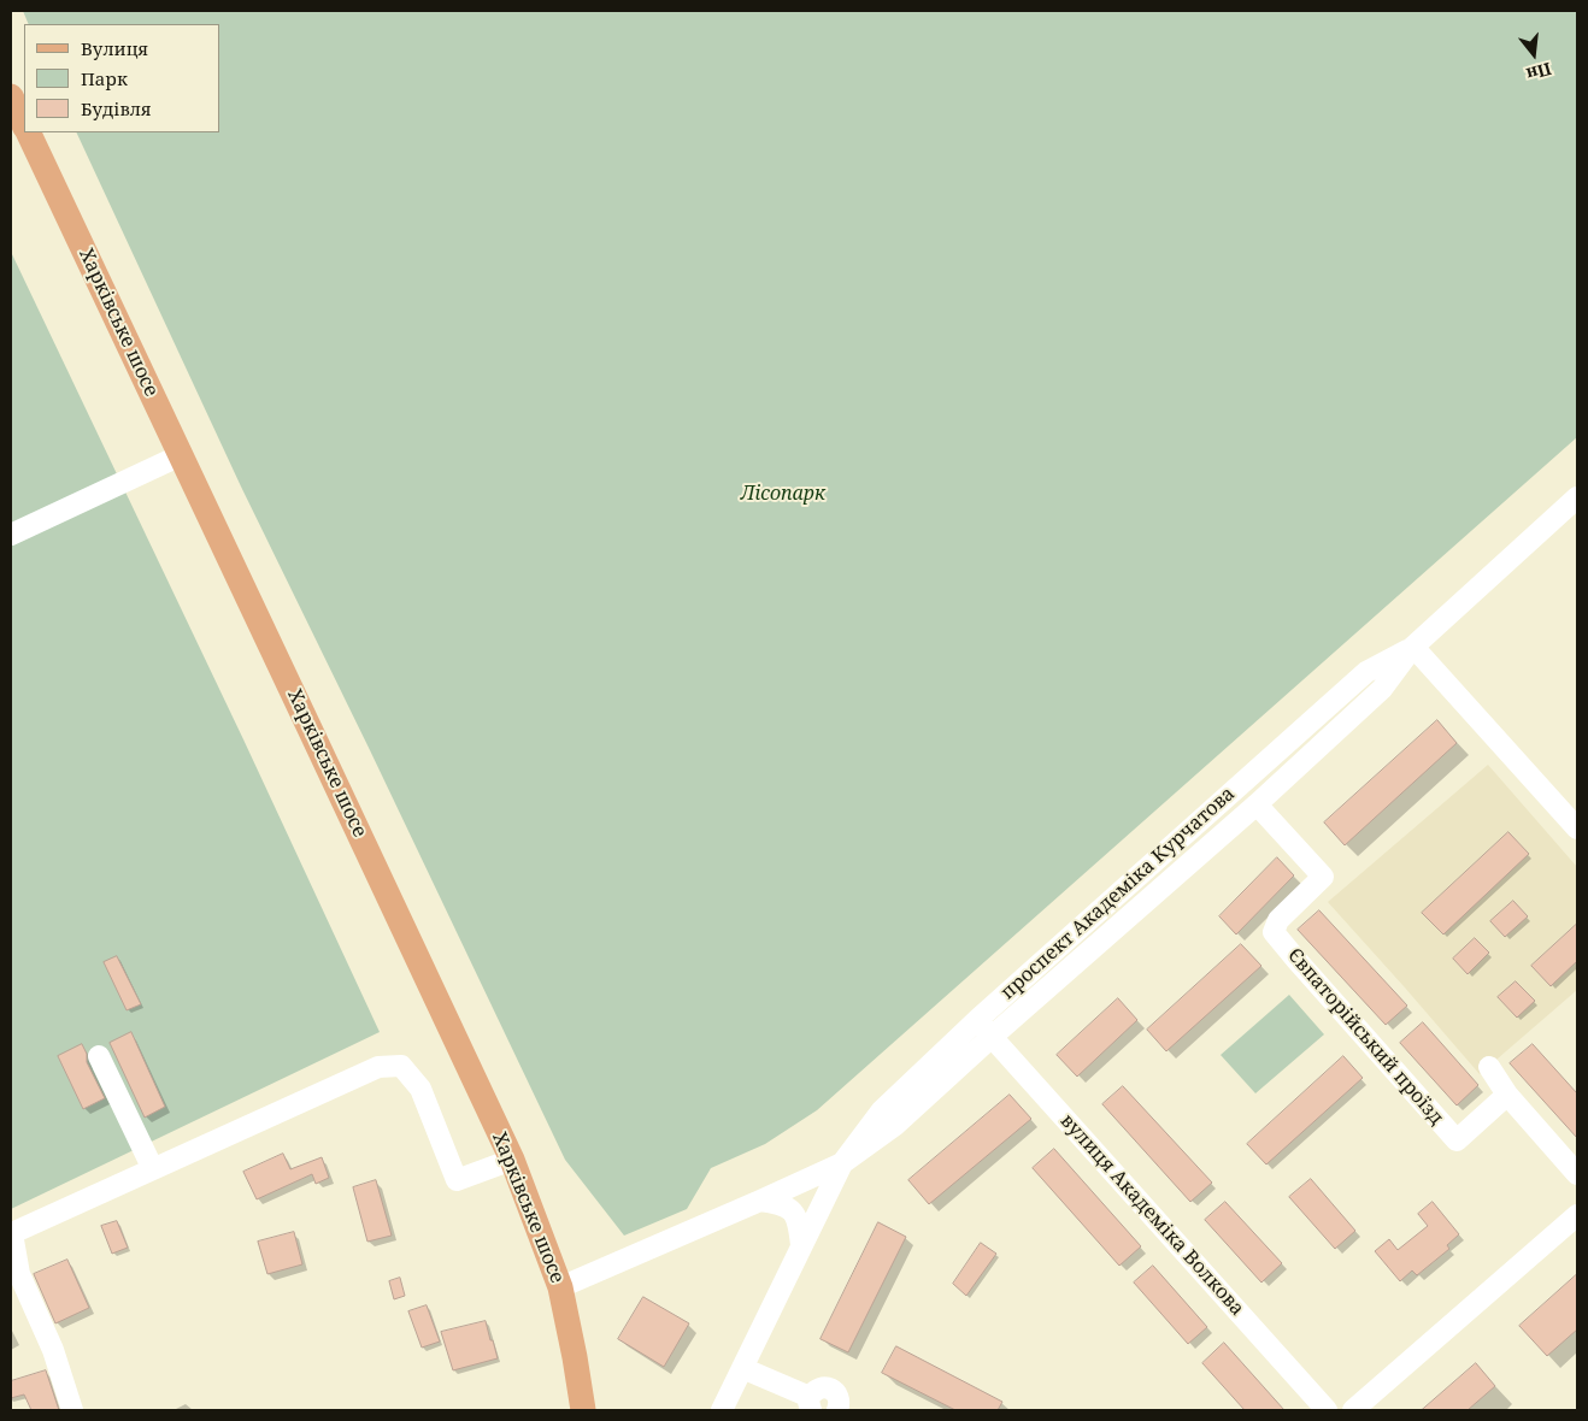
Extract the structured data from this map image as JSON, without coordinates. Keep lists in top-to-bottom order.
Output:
{
  "streets": {
    "main road": ["Харківське шосе"],
    "street": ["проспект Академіка Курчатова", "Євпаторійський проїзд", "вулиця Академіка Волкова"]
  },
  "crossings": [
    ["проспект Академіка Курчатова", "Євпаторійський проїзд"],
    ["проспект Академіка Курчатова", "вулиця Академіка Волкова"]
  ],
  "parks": ["Лісопарк"],
  "legend": ["Вулиця", "Парк", "Будівля"],
  "north": "bottom"
}
